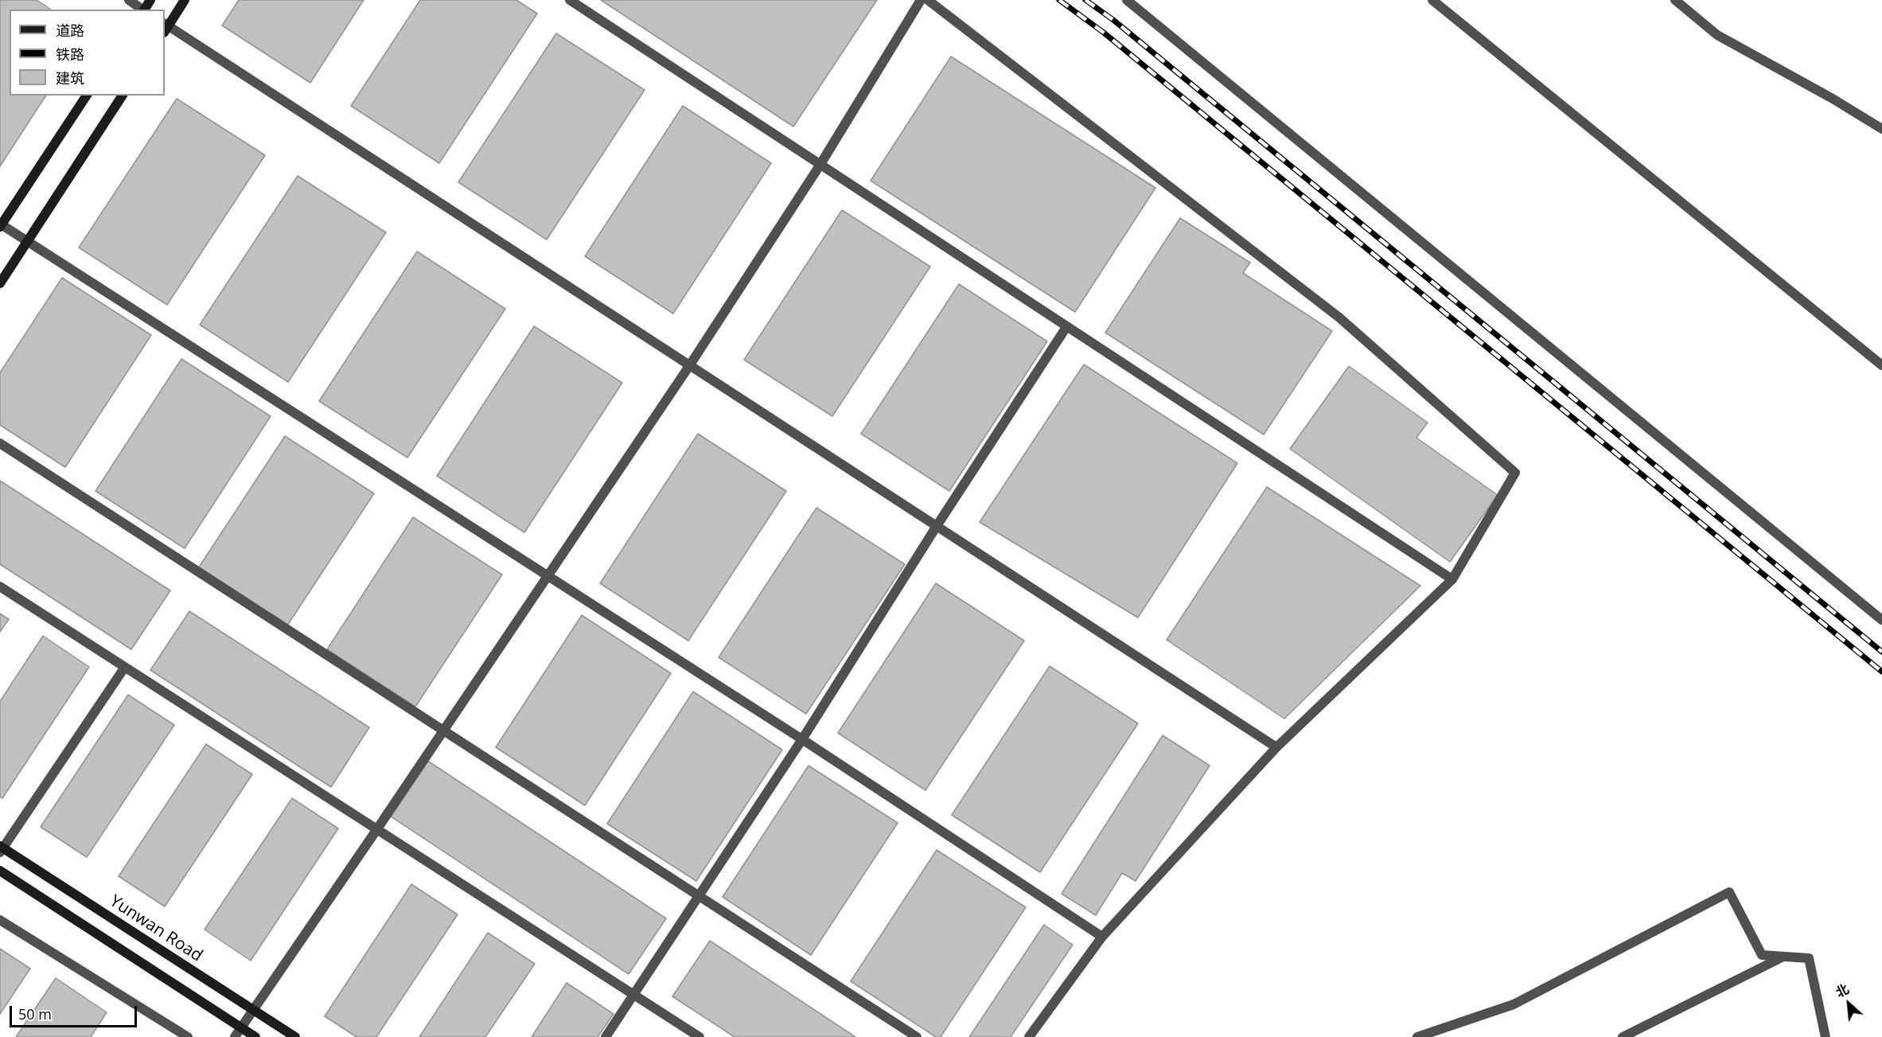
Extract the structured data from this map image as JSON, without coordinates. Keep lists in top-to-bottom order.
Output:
{
  "streets": {
    "main road": ["Yunwan Road"]
  },
  "legend": ["道路", "铁路", "建筑"],
  "scale_bar": "50 m",
  "north": "top left"
}
